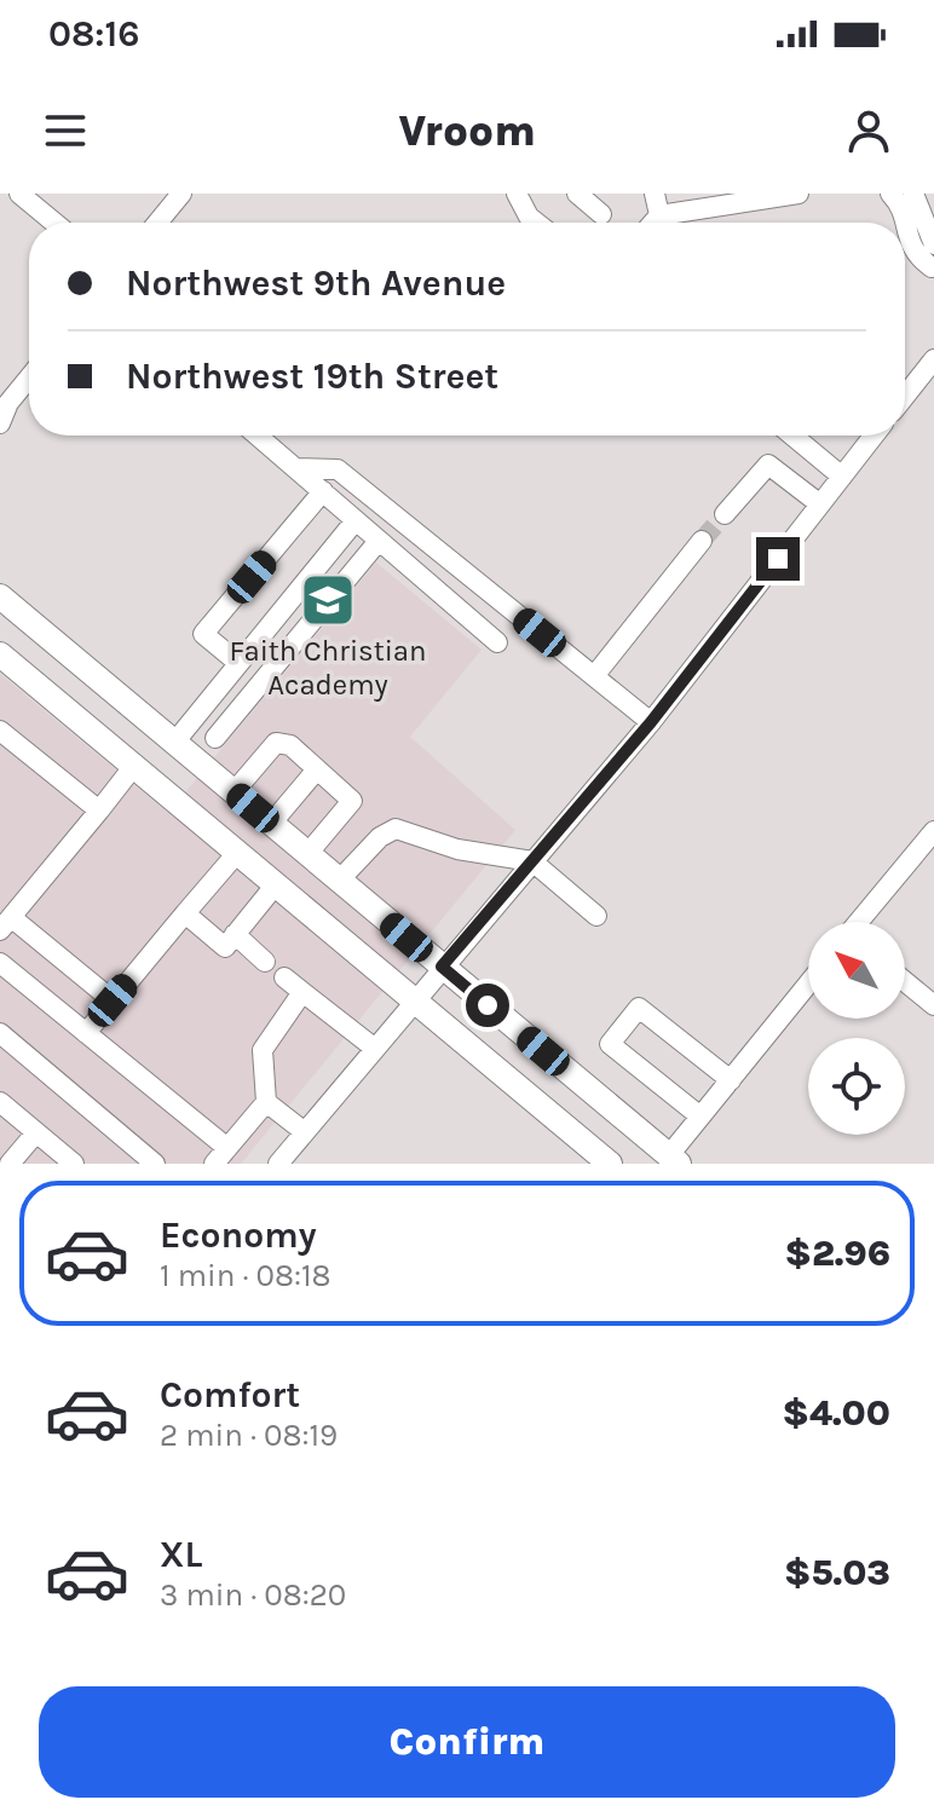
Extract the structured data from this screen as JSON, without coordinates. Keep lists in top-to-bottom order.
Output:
{
  "places": {
    "school or university": ["Faith Christian Academy"]
  },
  "north": "top left",
  "page": {
    "status": "08:16",
    "header": "Vroom",
    "banner": ["Northwest 9th Avenue", "Northwest 19th Street"],
    "list": [
      {
        "name": "Economy",
        "note": "1 min · 08:18",
        "value": "$2.96"
      },
      {
        "name": "Comfort",
        "note": "2 min · 08:19",
        "value": "$4.00"
      },
      {
        "name": "XL",
        "note": "3 min · 08:20",
        "value": "$5.03"
      }
    ],
    "buttons": "Confirm"
  }
}
